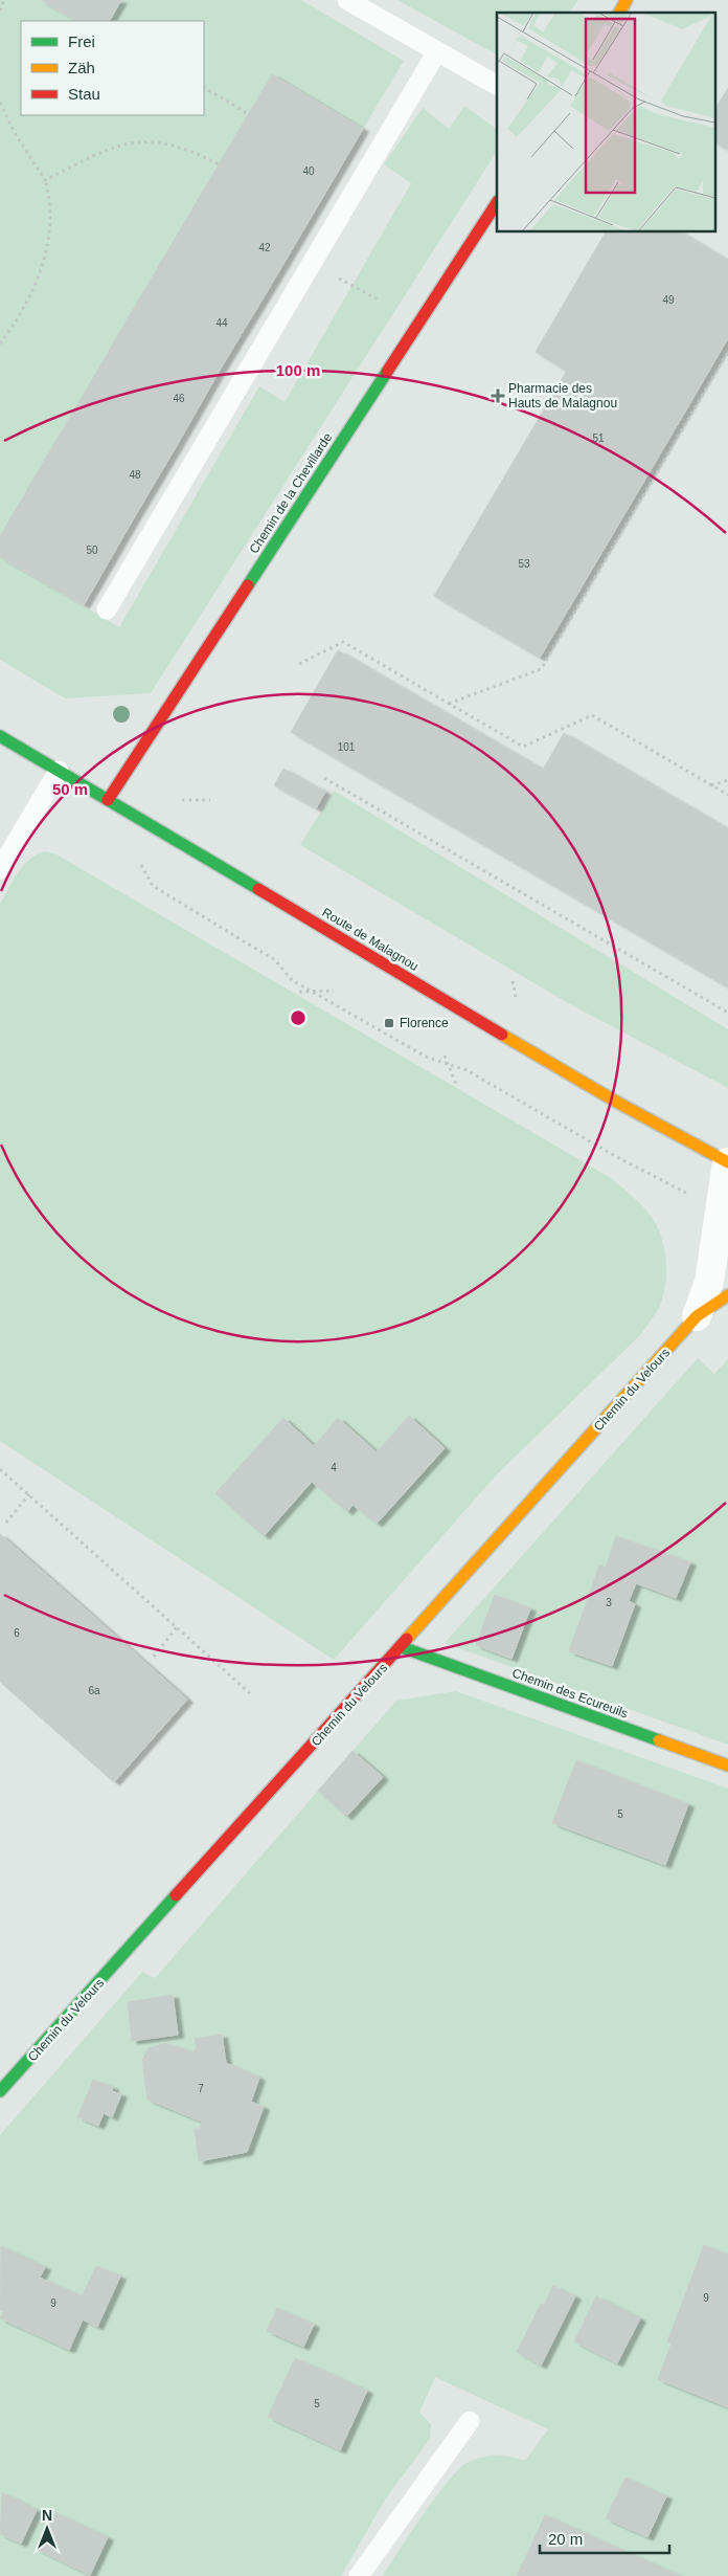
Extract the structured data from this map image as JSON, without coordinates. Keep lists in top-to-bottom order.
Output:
{
  "streets": {
    "street": [
      "Chemin de la Chevillarde",
      "Route de Malagnou",
      "Chemin du Velours",
      "Chemin des Ecureuils"
    ]
  },
  "crossings": [
    ["Chemin de la Chevillarde", "Route de Malagnou"],
    ["Route de Malagnou", "Chemin du Velours"],
    ["Chemin du Velours", "Chemin des Ecureuils"]
  ],
  "places": {
    "health": ["Pharmacie des Hauts de Malagnou"],
    "transit": ["Florence"]
  },
  "house_numbers": [
    "40",
    "42",
    "49",
    "44",
    "46",
    "51",
    "48",
    "50",
    "53",
    "101",
    "4",
    "3",
    "6",
    "6a",
    "5",
    "7",
    "9",
    "9",
    "5"
  ],
  "legend": ["Frei", "Zäh", "Stau"],
  "scale_bar": "20 m",
  "north": "top",
  "rings": ["100 m", "50 m"]
}
